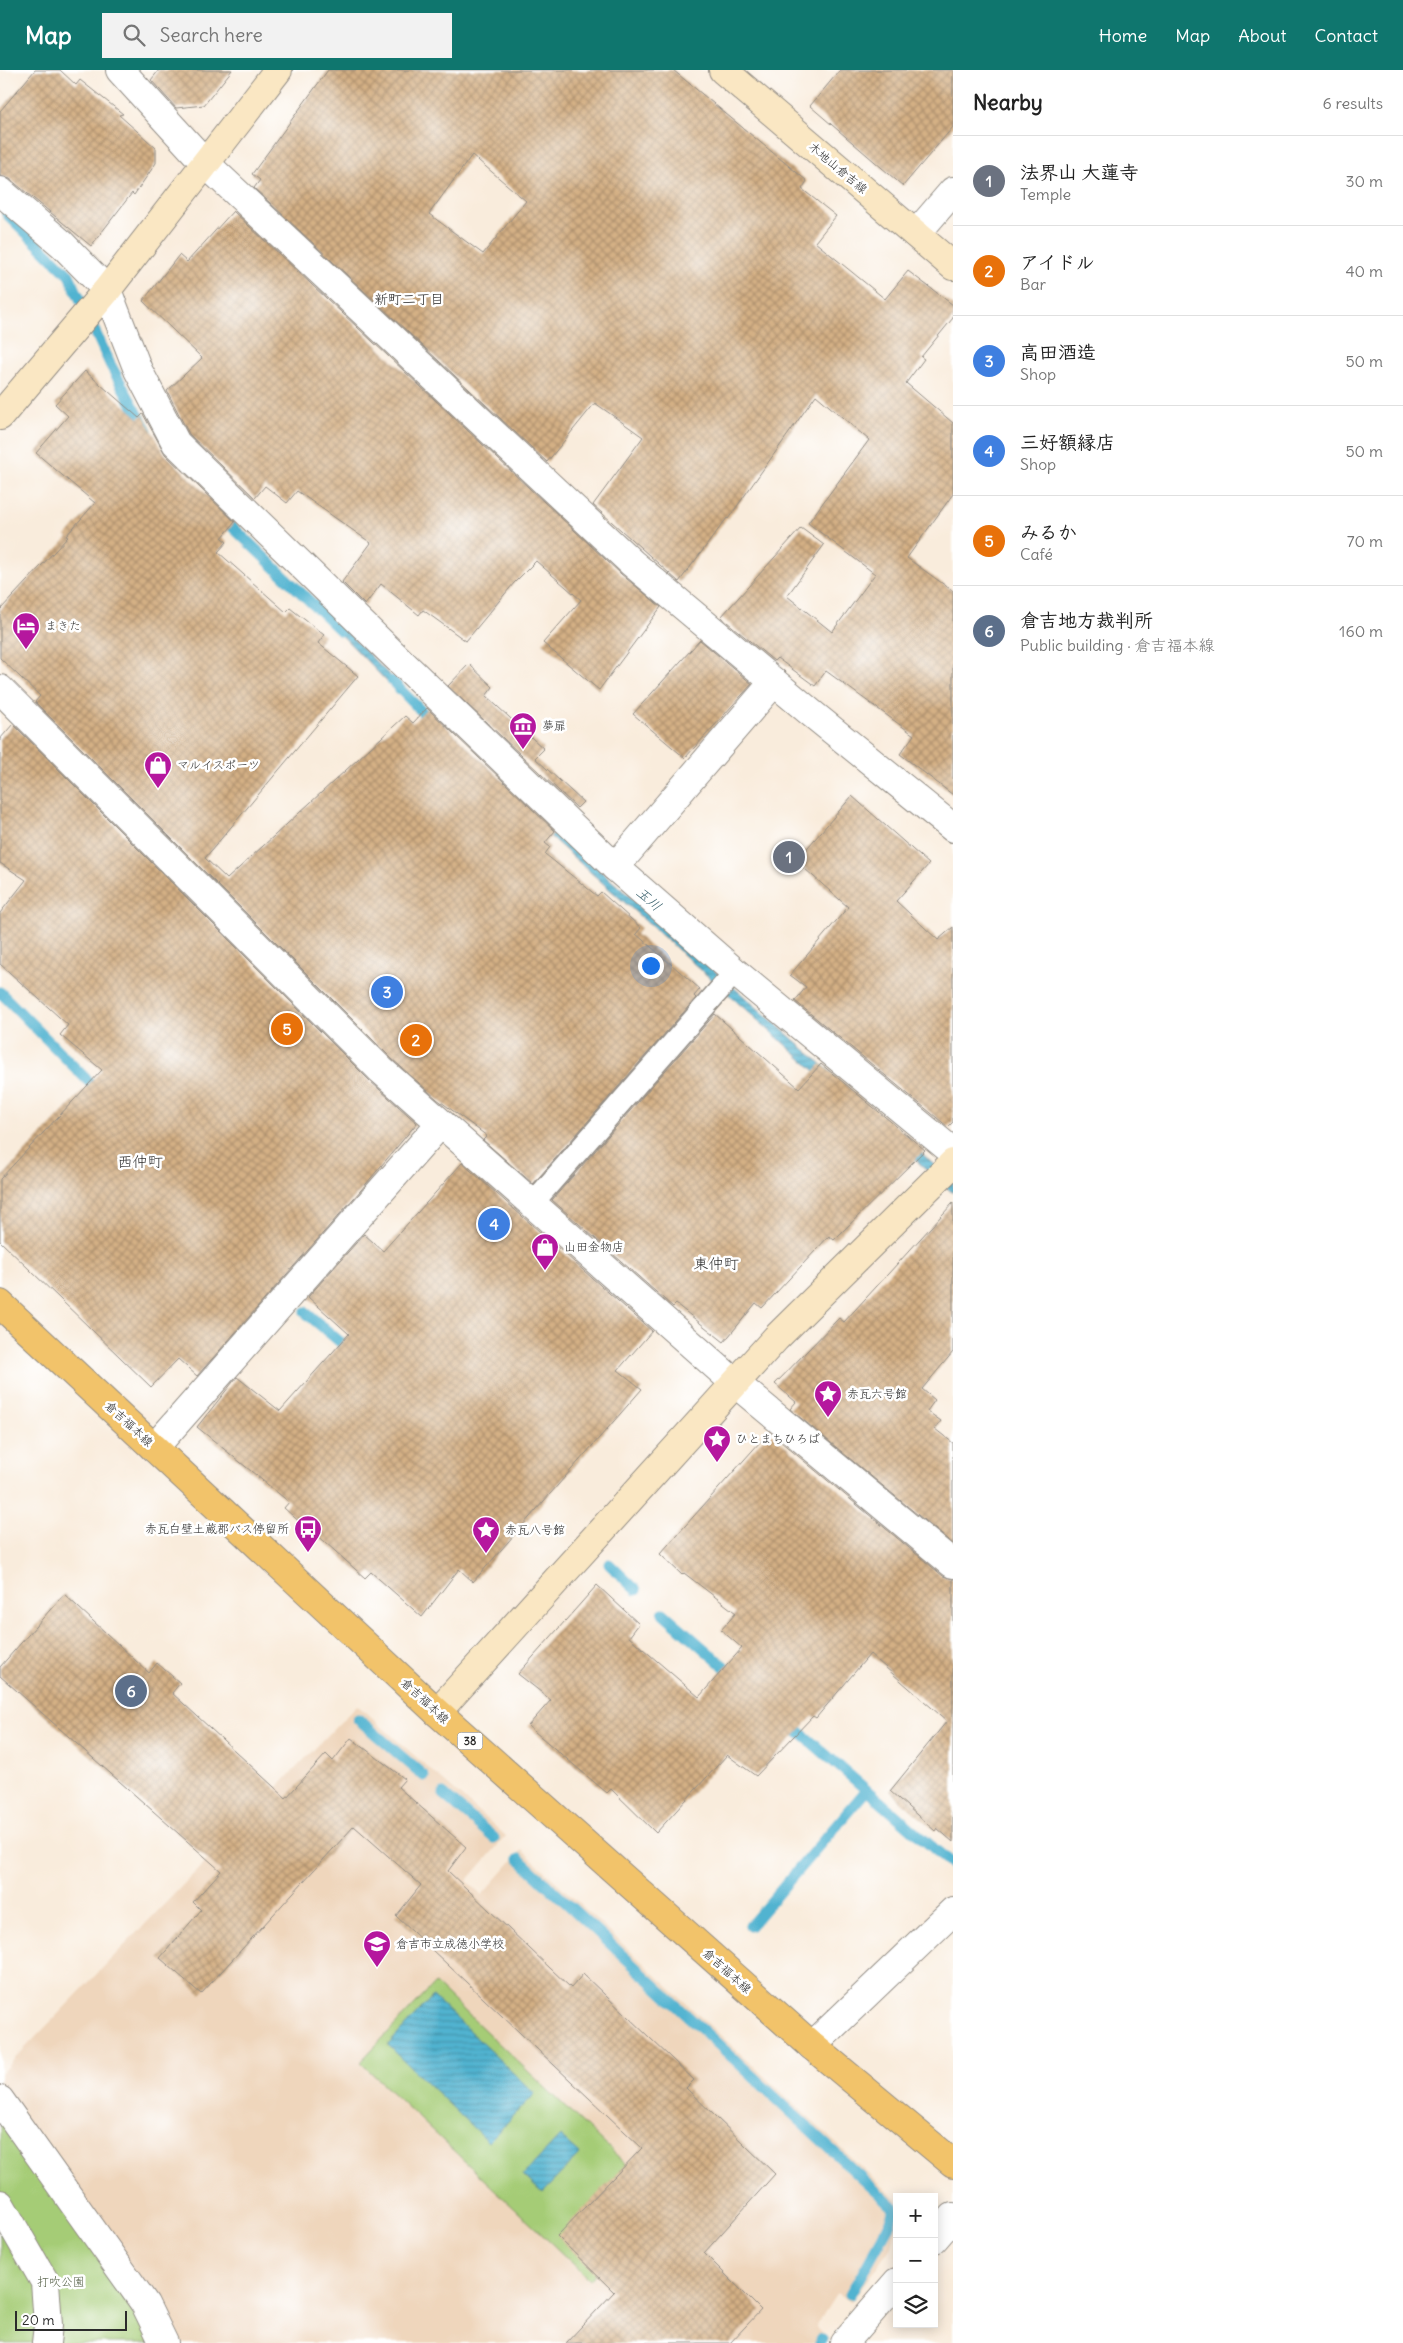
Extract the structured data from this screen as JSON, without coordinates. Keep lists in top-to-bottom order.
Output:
{
  "streets": {
    "main road": ["倉吉福本線", "38"],
    "street": ["木地山倉吉線"]
  },
  "districts": ["新町二丁目", "西仲町", "東仲町"],
  "water": ["玉川"],
  "parks": ["打吹公園"],
  "places": {
    "hotel": ["まきた"],
    "museum": ["夢扉"],
    "shop": ["マルイスポーツ", "山田金物店"],
    "place": ["赤瓦六号館", "ひとまちひろば", "赤瓦八号館"],
    "bus stop": ["赤瓦白壁土蔵郡バス停留所"],
    "school or university": ["倉吉市立成徳小学校"]
  },
  "scale_bar": "20 m",
  "page": {
    "header": "Map",
    "search": "Search here",
    "nav": [
      "Home",
      "Map",
      "About",
      "Contact"
    ],
    "heading": ["Nearby", "6 results"],
    "list": [
      {
        "mark": "1",
        "name": "法界山 大蓮寺",
        "note": "Temple",
        "value": "30 m"
      },
      {
        "mark": "2",
        "name": "アイドル",
        "note": "Bar",
        "value": "40 m"
      },
      {
        "mark": "3",
        "name": "高田酒造",
        "note": "Shop",
        "value": "50 m"
      },
      {
        "mark": "4",
        "name": "三好額縁店",
        "note": "Shop",
        "value": "50 m"
      },
      {
        "mark": "5",
        "name": "みるか",
        "note": "Café",
        "value": "70 m"
      },
      {
        "mark": "6",
        "name": "倉吉地方裁判所",
        "note": "Public building · 倉吉福本線",
        "value": "160 m"
      }
    ],
    "pins": [
      "1",
      "3",
      "5",
      "2",
      "4",
      "6"
    ],
    "map_buttons": ["+", "−"],
    "scale": "20 m"
  }
}
